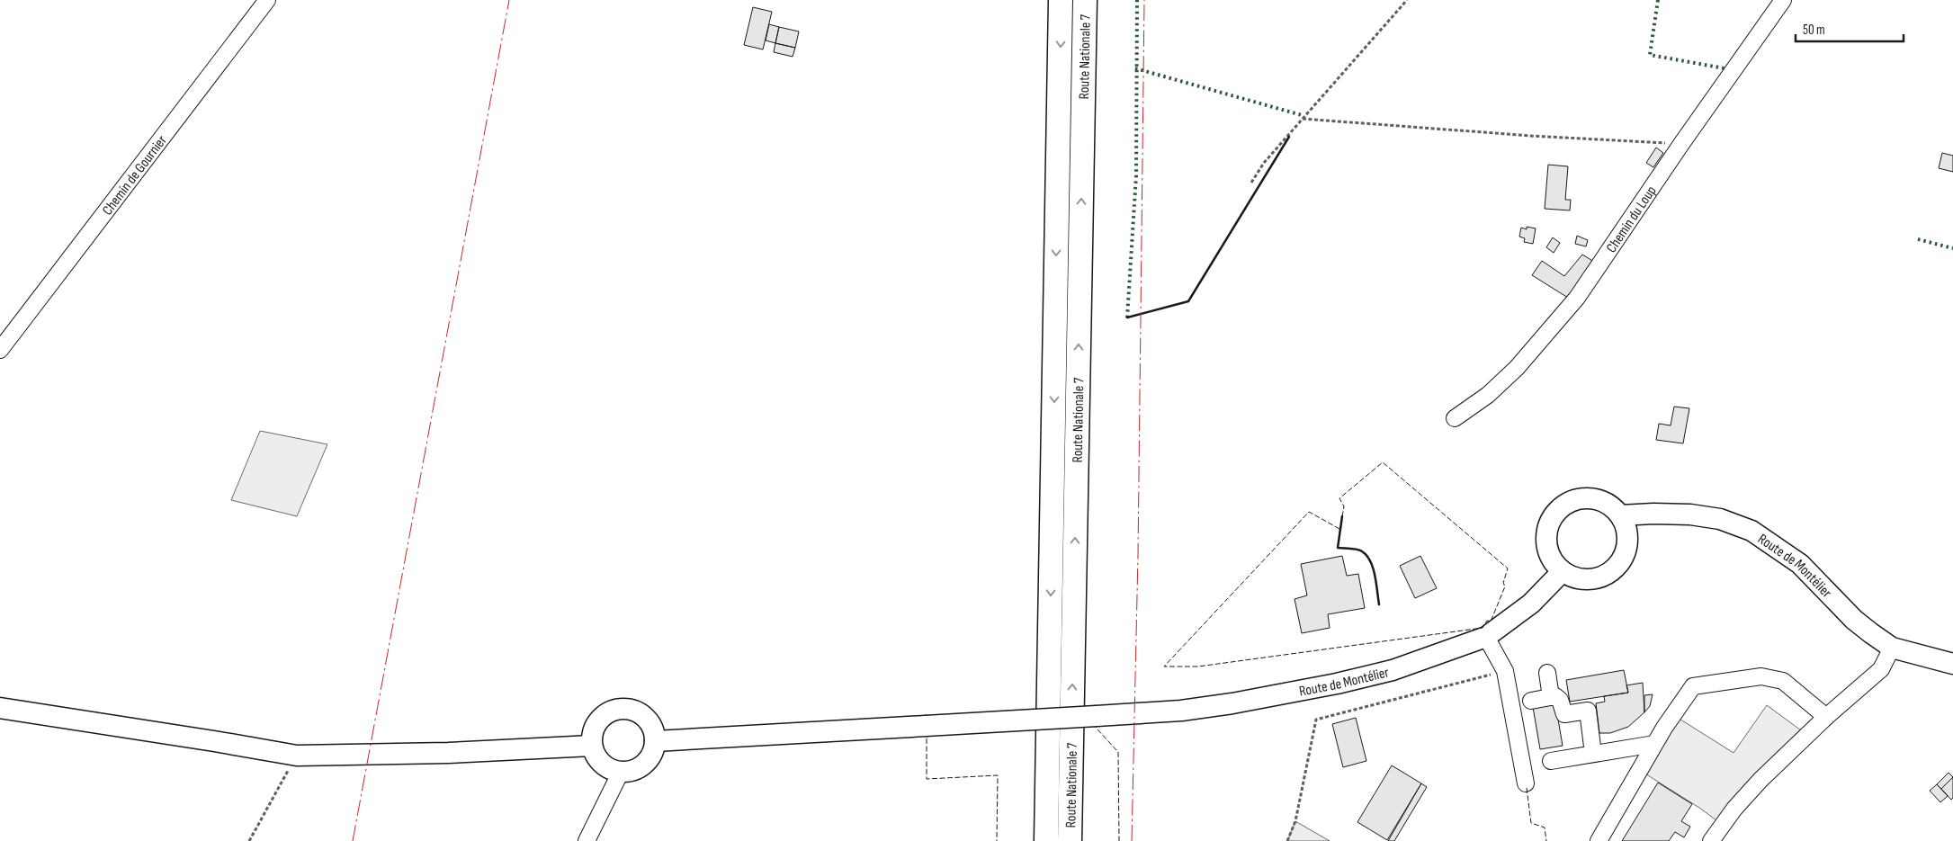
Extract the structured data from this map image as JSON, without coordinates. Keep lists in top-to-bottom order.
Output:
{
  "streets": {
    "highway": ["Route Nationale 7"],
    "main road": ["Route de Montélier"],
    "street": ["Chemin de Gournier", "Chemin du Loup"]
  },
  "scale_bar": "50 m"
}
